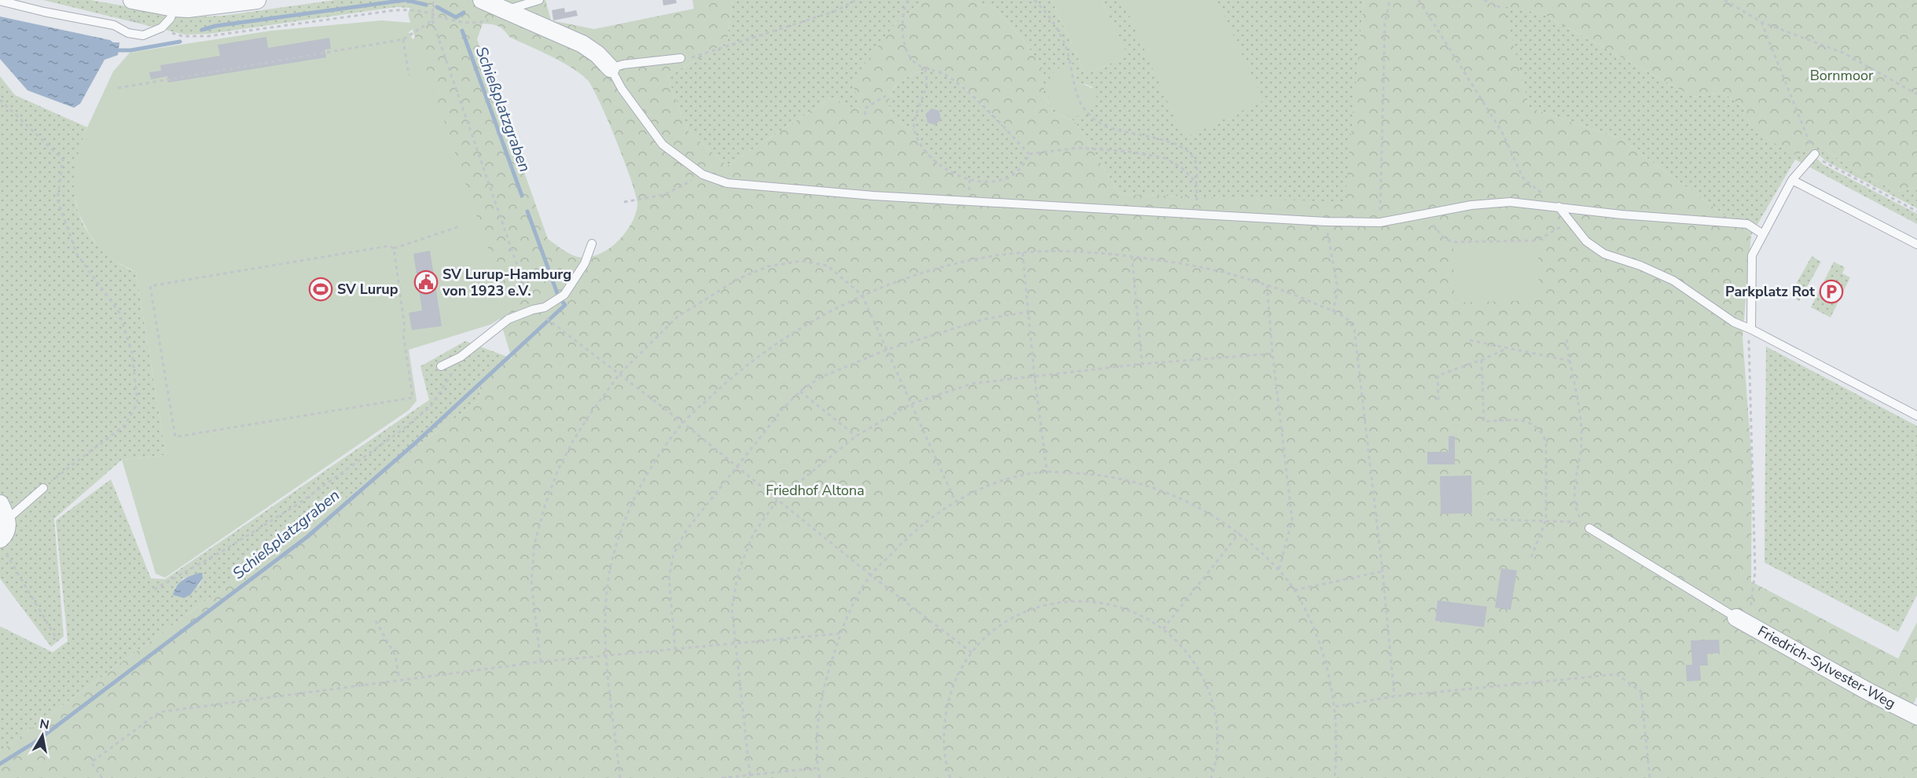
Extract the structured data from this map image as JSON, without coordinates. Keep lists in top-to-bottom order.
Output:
{
  "streets": {
    "street": ["Friedrich-Sylvester-Weg"]
  },
  "water": ["Schießplatzgraben"],
  "parks": ["Bornmoor", "Friedhof Altona"],
  "places": {
    "public building": ["SV Lurup-Hamburg von 1923 e.V."],
    "sports": ["SV Lurup"],
    "parking": ["Parkplatz Rot"]
  },
  "north": "top"
}
